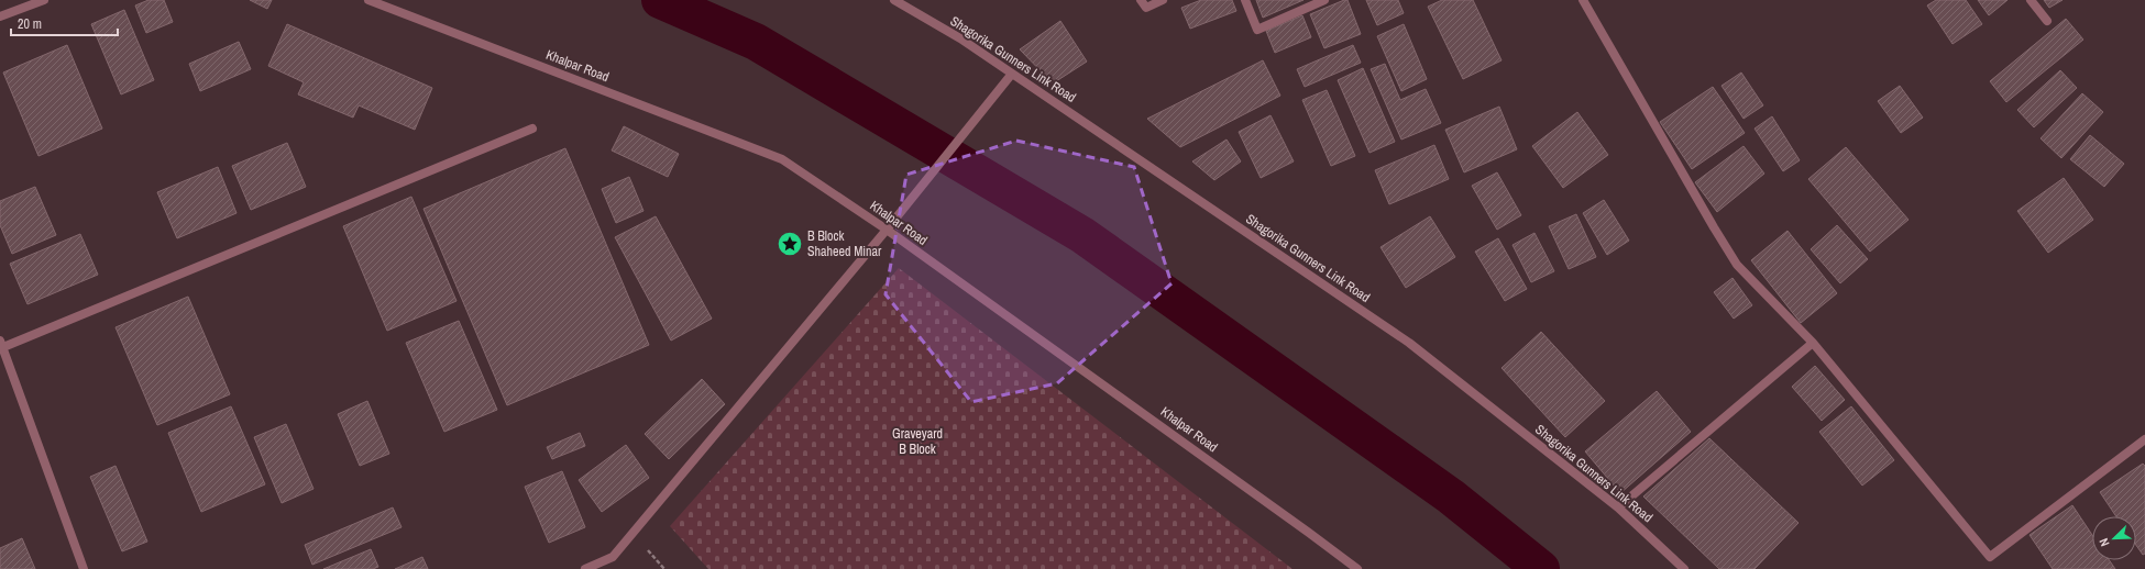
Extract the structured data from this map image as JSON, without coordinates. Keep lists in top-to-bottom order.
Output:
{
  "streets": {
    "street": ["Shagorika Gunners Link Road", "Khalpar Road"]
  },
  "parks": ["Graveyard B Block"],
  "places": {
    "place": ["B Block Shaheed Minar"]
  },
  "scale_bar": "20 m",
  "north": "bottom left"
}
